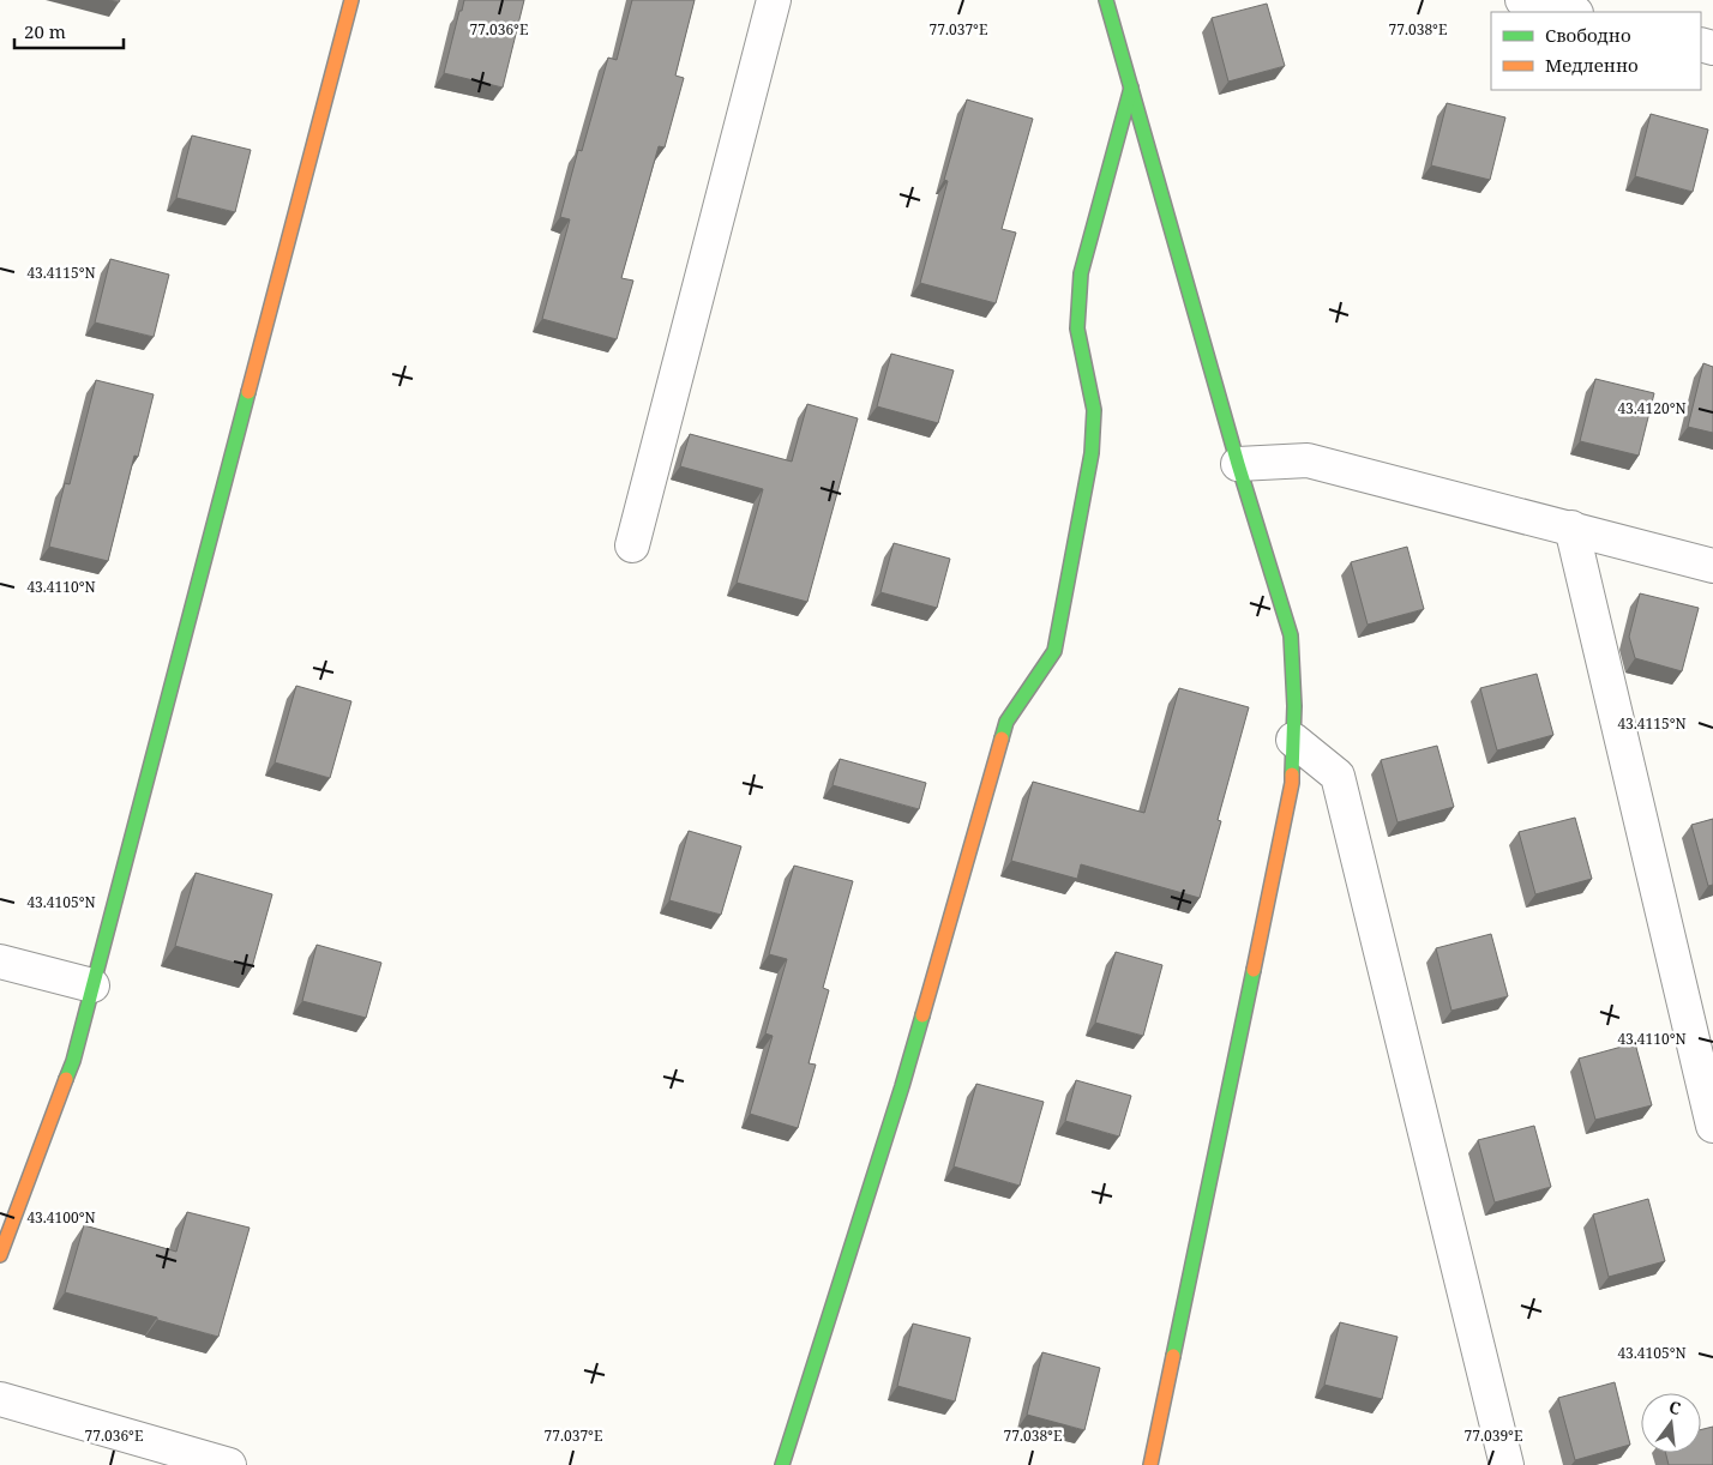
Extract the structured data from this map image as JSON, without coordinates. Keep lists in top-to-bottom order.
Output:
{
  "legend": ["Свободно", "Медленно"],
  "scale_bar": "20 m",
  "north": "top",
  "coordinates": [
    "77.036°E",
    "77.037°E",
    "77.038°E",
    "43.4115°N",
    "43.4120°N",
    "43.4110°N",
    "43.4105°N",
    "43.4100°N",
    "77.039°E"
  ]
}
